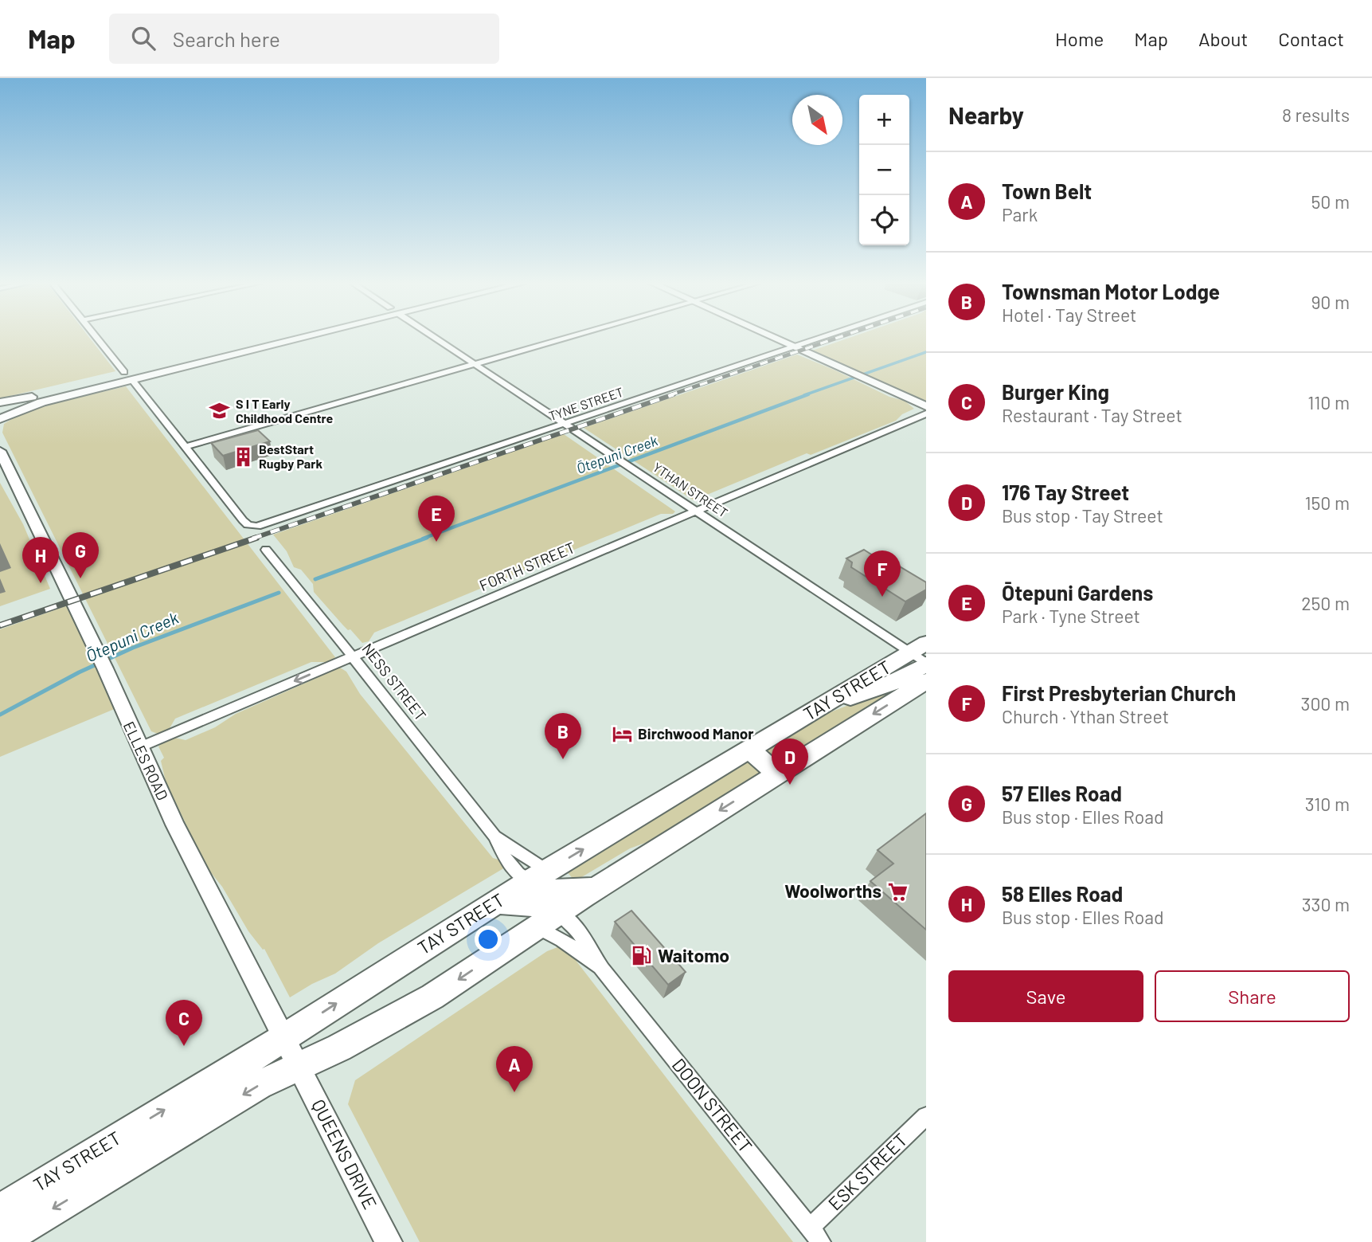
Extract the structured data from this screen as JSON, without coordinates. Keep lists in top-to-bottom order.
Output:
{
  "streets": {
    "highway": ["TAY STREET"],
    "main road": ["ELLES ROAD", "QUEENS DRIVE"],
    "street": [
      "TYNE STREET",
      "YTHAN STREET",
      "FORTH STREET",
      "NESS STREET",
      "DOON STREET",
      "ESK STREET"
    ]
  },
  "crossings": [
    ["TYNE STREET", "YTHAN STREET"],
    ["YTHAN STREET", "FORTH STREET"],
    ["YTHAN STREET", "TAY STREET"],
    ["FORTH STREET", "NESS STREET"],
    ["FORTH STREET", "ELLES ROAD"],
    ["NESS STREET", "TAY STREET"],
    ["TAY STREET", "ELLES ROAD"],
    ["TAY STREET", "DOON STREET"],
    ["TAY STREET", "QUEENS DRIVE"],
    ["ELLES ROAD", "QUEENS DRIVE"],
    ["DOON STREET", "ESK STREET"]
  ],
  "water": ["Ōtepuni Creek"],
  "places": {
    "school or university": ["S I T Early Childhood Centre"],
    "building": ["BestStart Rugby Park"],
    "hotel": ["Birchwood Manor"],
    "supermarket": ["Woolworths"],
    "fuel station": ["Waitomo"]
  },
  "north": "bottom right",
  "page": {
    "header": "Map",
    "search": "Search here",
    "nav": [
      "Home",
      "Map",
      "About",
      "Contact"
    ],
    "heading": ["Nearby", "8 results"],
    "map_buttons": ["+", "−"],
    "list": [
      {
        "mark": "A",
        "name": "Town Belt",
        "note": "Park",
        "value": "50 m"
      },
      {
        "mark": "B",
        "name": "Townsman Motor Lodge",
        "note": "Hotel · Tay Street",
        "value": "90 m"
      },
      {
        "mark": "C",
        "name": "Burger King",
        "note": "Restaurant · Tay Street",
        "value": "110 m"
      },
      {
        "mark": "D",
        "name": "176 Tay Street",
        "note": "Bus stop · Tay Street",
        "value": "150 m"
      },
      {
        "mark": "E",
        "name": "Ōtepuni Gardens",
        "note": "Park · Tyne Street",
        "value": "250 m"
      },
      {
        "mark": "F",
        "name": "First Presbyterian Church",
        "note": "Church · Ythan Street",
        "value": "300 m"
      },
      {
        "mark": "G",
        "name": "57 Elles Road",
        "note": "Bus stop · Elles Road",
        "value": "310 m"
      },
      {
        "mark": "H",
        "name": "58 Elles Road",
        "note": "Bus stop · Elles Road",
        "value": "330 m"
      }
    ],
    "pins": [
      "E",
      "G",
      "H",
      "F",
      "B",
      "D",
      "C",
      "A"
    ],
    "buttons": ["Save", "Share"]
  }
}
